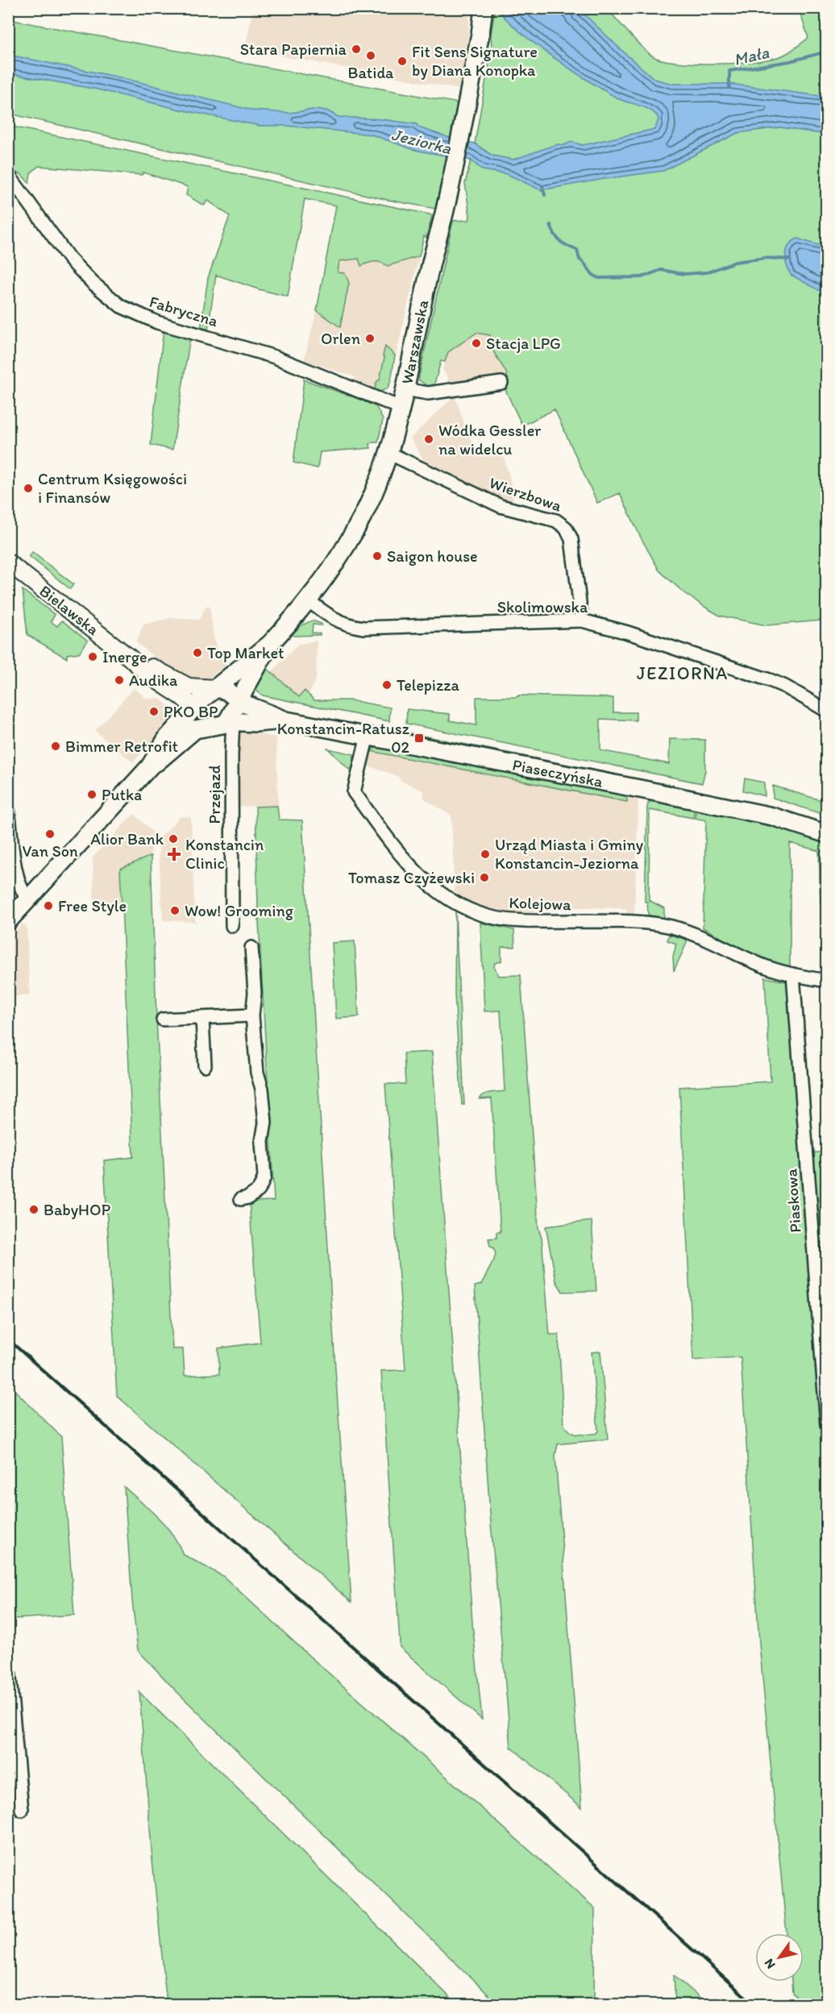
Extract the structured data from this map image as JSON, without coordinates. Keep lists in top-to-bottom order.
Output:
{
  "streets": {
    "main road": ["Warszawska", "Piaseczyńska"],
    "street": [
      "Fabryczna",
      "Wierzbowa",
      "Skolimowska",
      "Bielawska",
      "Przejazd",
      "Kolejowa",
      "Piaskowa"
    ]
  },
  "crossings": [
    ["Fabryczna", "Warszawska"],
    ["Warszawska", "Wierzbowa"],
    ["Warszawska", "Skolimowska"],
    ["Warszawska", "Bielawska"],
    ["Warszawska", "Piaseczyńska"],
    ["Warszawska", "Przejazd"],
    ["Wierzbowa", "Skolimowska"],
    ["Bielawska", "Piaseczyńska"],
    ["Piaseczyńska", "Przejazd"],
    ["Piaseczyńska", "Kolejowa"],
    ["Kolejowa", "Piaskowa"]
  ],
  "districts": ["JEZIORNA"],
  "water": ["Mała", "Jeziorka"],
  "places": {
    "other": [
      "Stara Papiernia",
      "Batida",
      "Fit Sens Signature by Diana Konopka",
      "Orlen",
      "Stacja LPG",
      "Wódka Gessler na widelcu",
      "Centrum Księgowości i Finansów",
      "Saigon house",
      "Top Market",
      "Inerge",
      "Audika",
      "Telepizza",
      "PKO BP",
      "Bimmer Retrofit",
      "Putka",
      "Van Son",
      "Alior Bank",
      "Urząd Miasta i Gminy Konstancin-Jeziorna",
      "Tomasz Czyżewski",
      "Free Style",
      "Wow! Grooming",
      "BabyHOP"
    ],
    "transit": ["Konstancin-Ratusz 02"],
    "health": ["Konstancin Clinic"]
  },
  "north": "bottom left"
}
